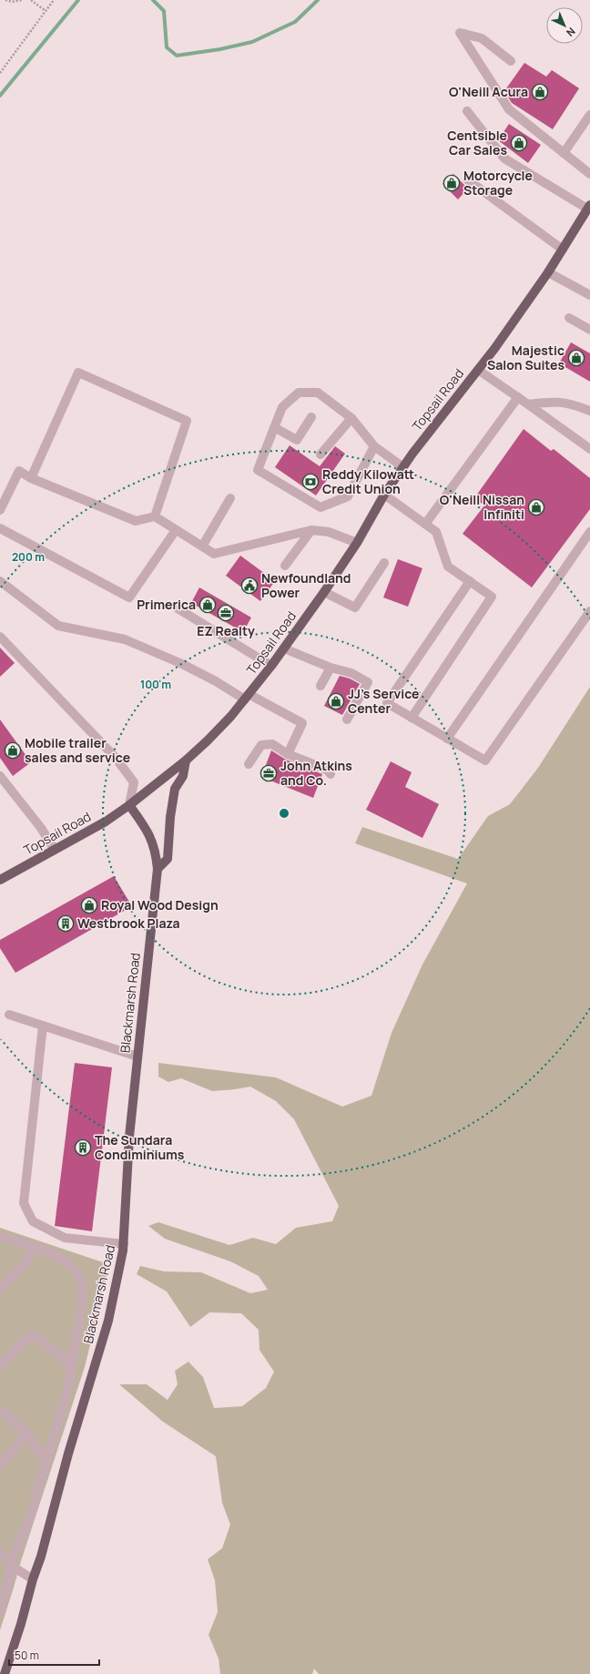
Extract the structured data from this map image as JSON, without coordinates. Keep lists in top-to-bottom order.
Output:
{
  "streets": {
    "main road": ["Topsail Road", "Blackmarsh Road"]
  },
  "crossings": [
    ["Topsail Road", "Blackmarsh Road"]
  ],
  "places": {
    "shop": [
      "O'Neill Acura",
      "Centsible Car Sales",
      "Motorcycle Storage",
      "Majestic Salon Suites",
      "O'Neill Nissan Infiniti",
      "Primerica",
      "JJ's Service Center",
      "Mobile trailer sales and service",
      "Royal Wood Design"
    ],
    "bank": ["Reddy Kilowatt Credit Union"],
    "public building": ["Newfoundland Power"],
    "office": ["EZ Realty", "John Atkins and Co."],
    "building": ["Westbrook Plaza", "The Sundara Condiminiums"]
  },
  "scale_bar": "50 m",
  "north": "bottom right",
  "rings": ["200 m", "100 m"]
}
